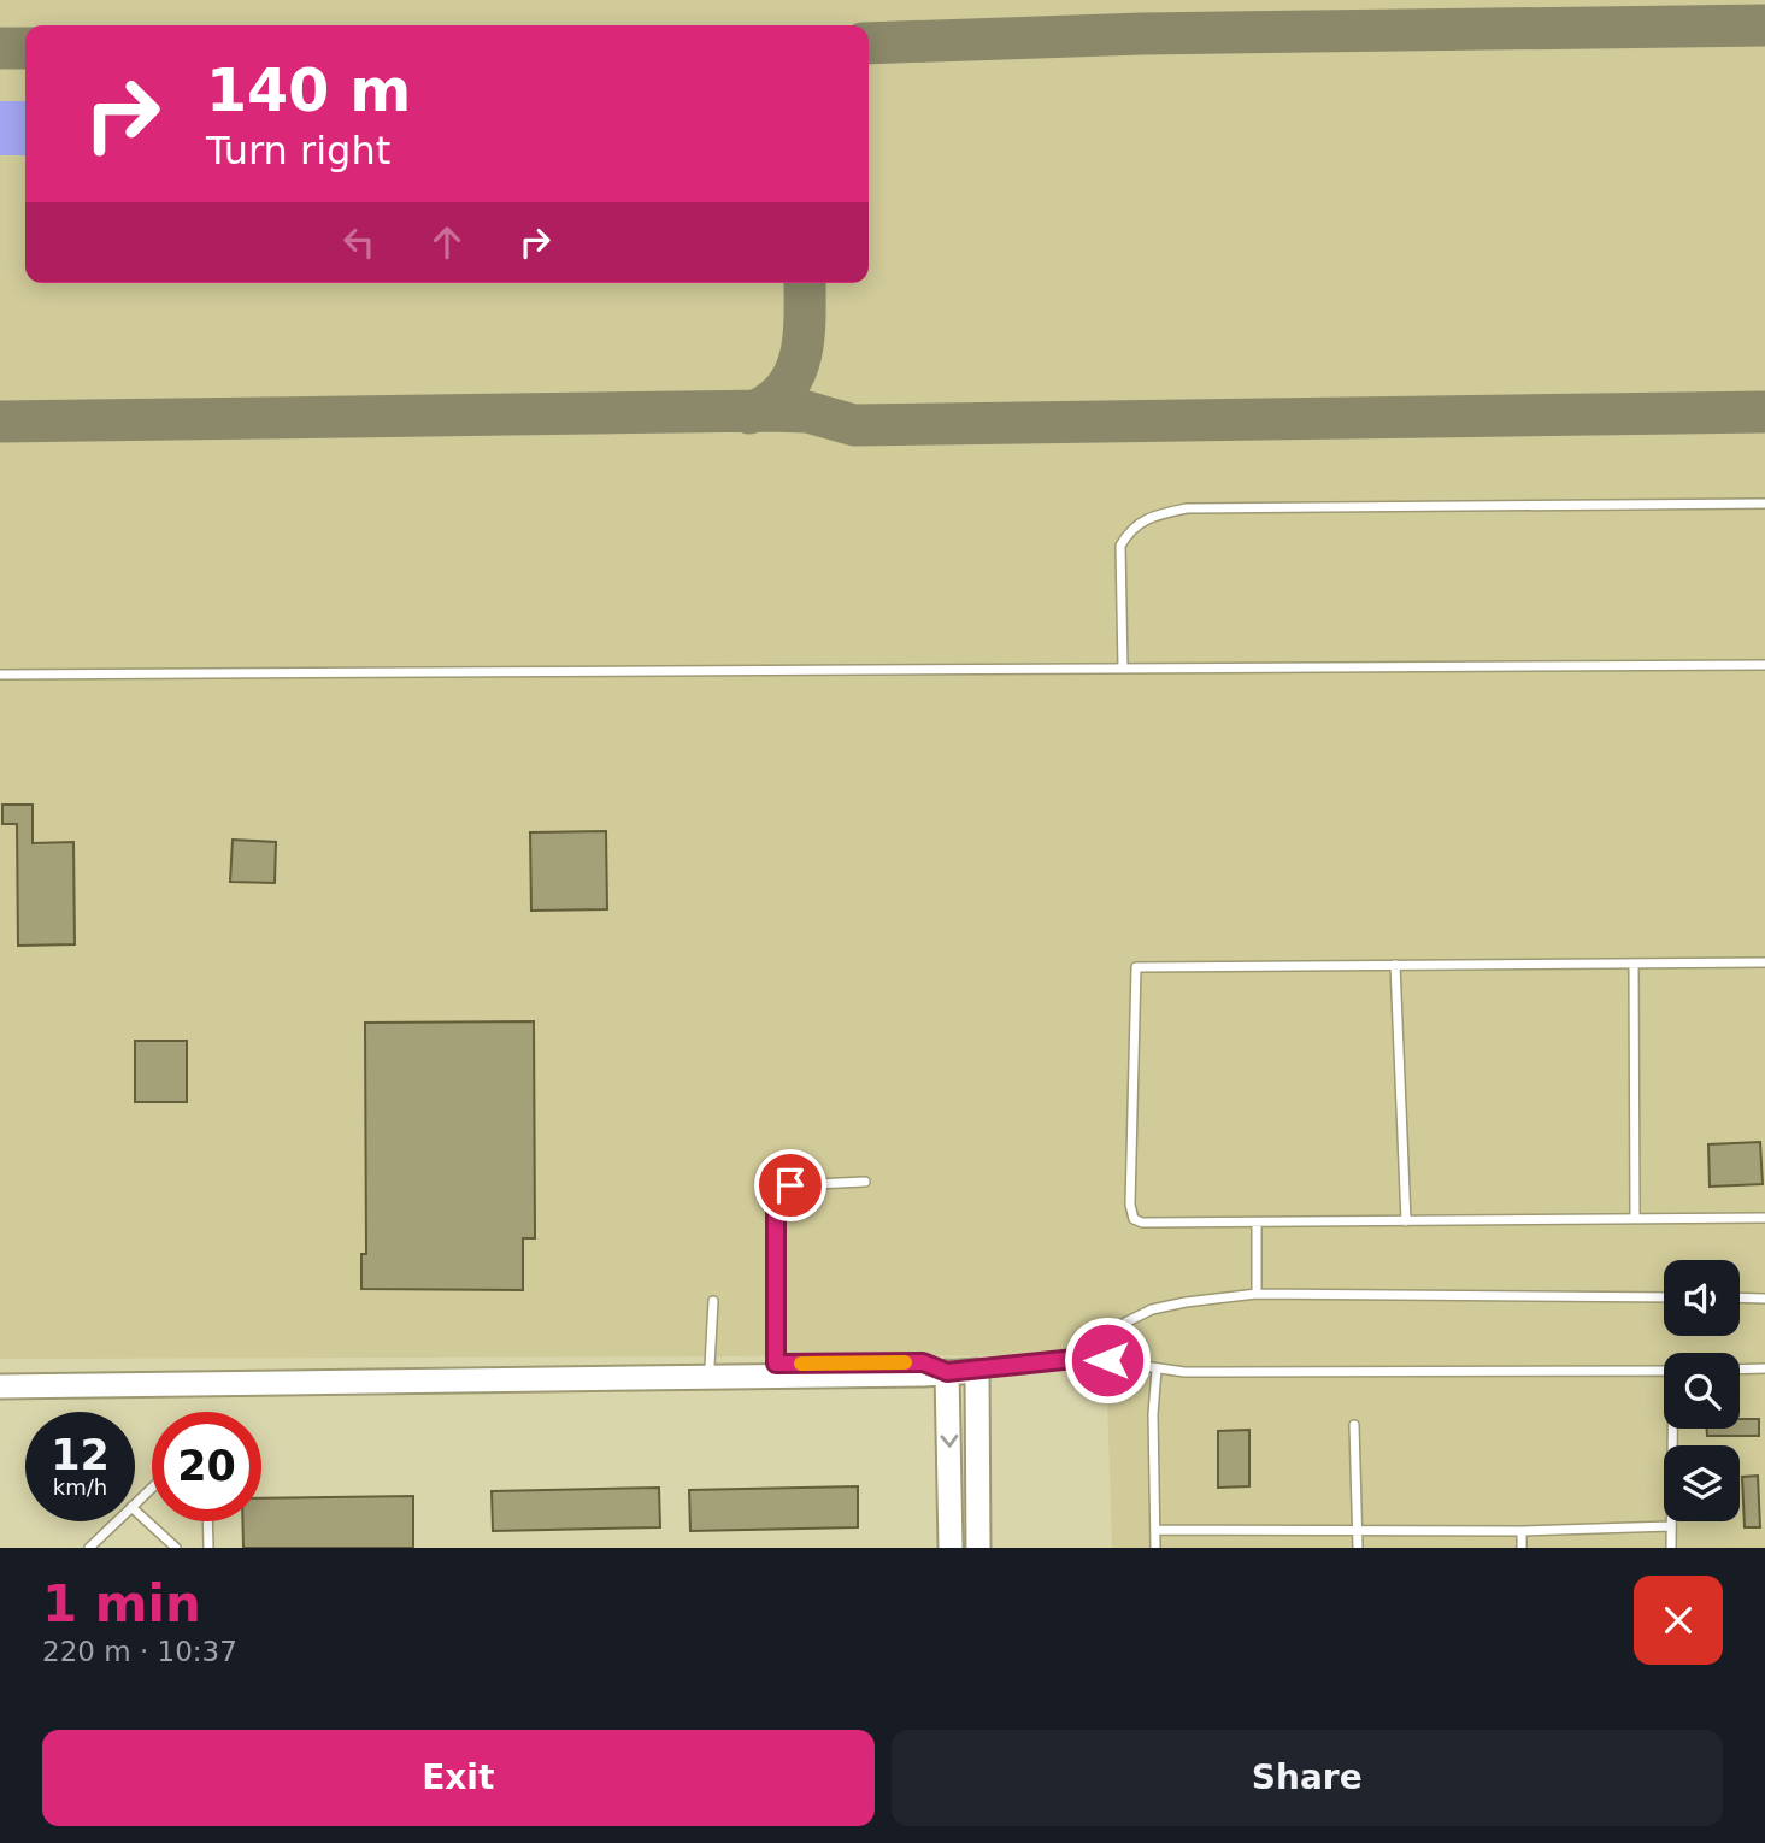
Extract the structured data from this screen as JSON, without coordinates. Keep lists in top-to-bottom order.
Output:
{
  "page": {
    "turn": ["140 m", "Turn right"],
    "speed": "12 km/h",
    "limit": "20",
    "heading": ["1 min", "220 m · 10:37"],
    "buttons": ["Exit", "Share"]
  }
}
